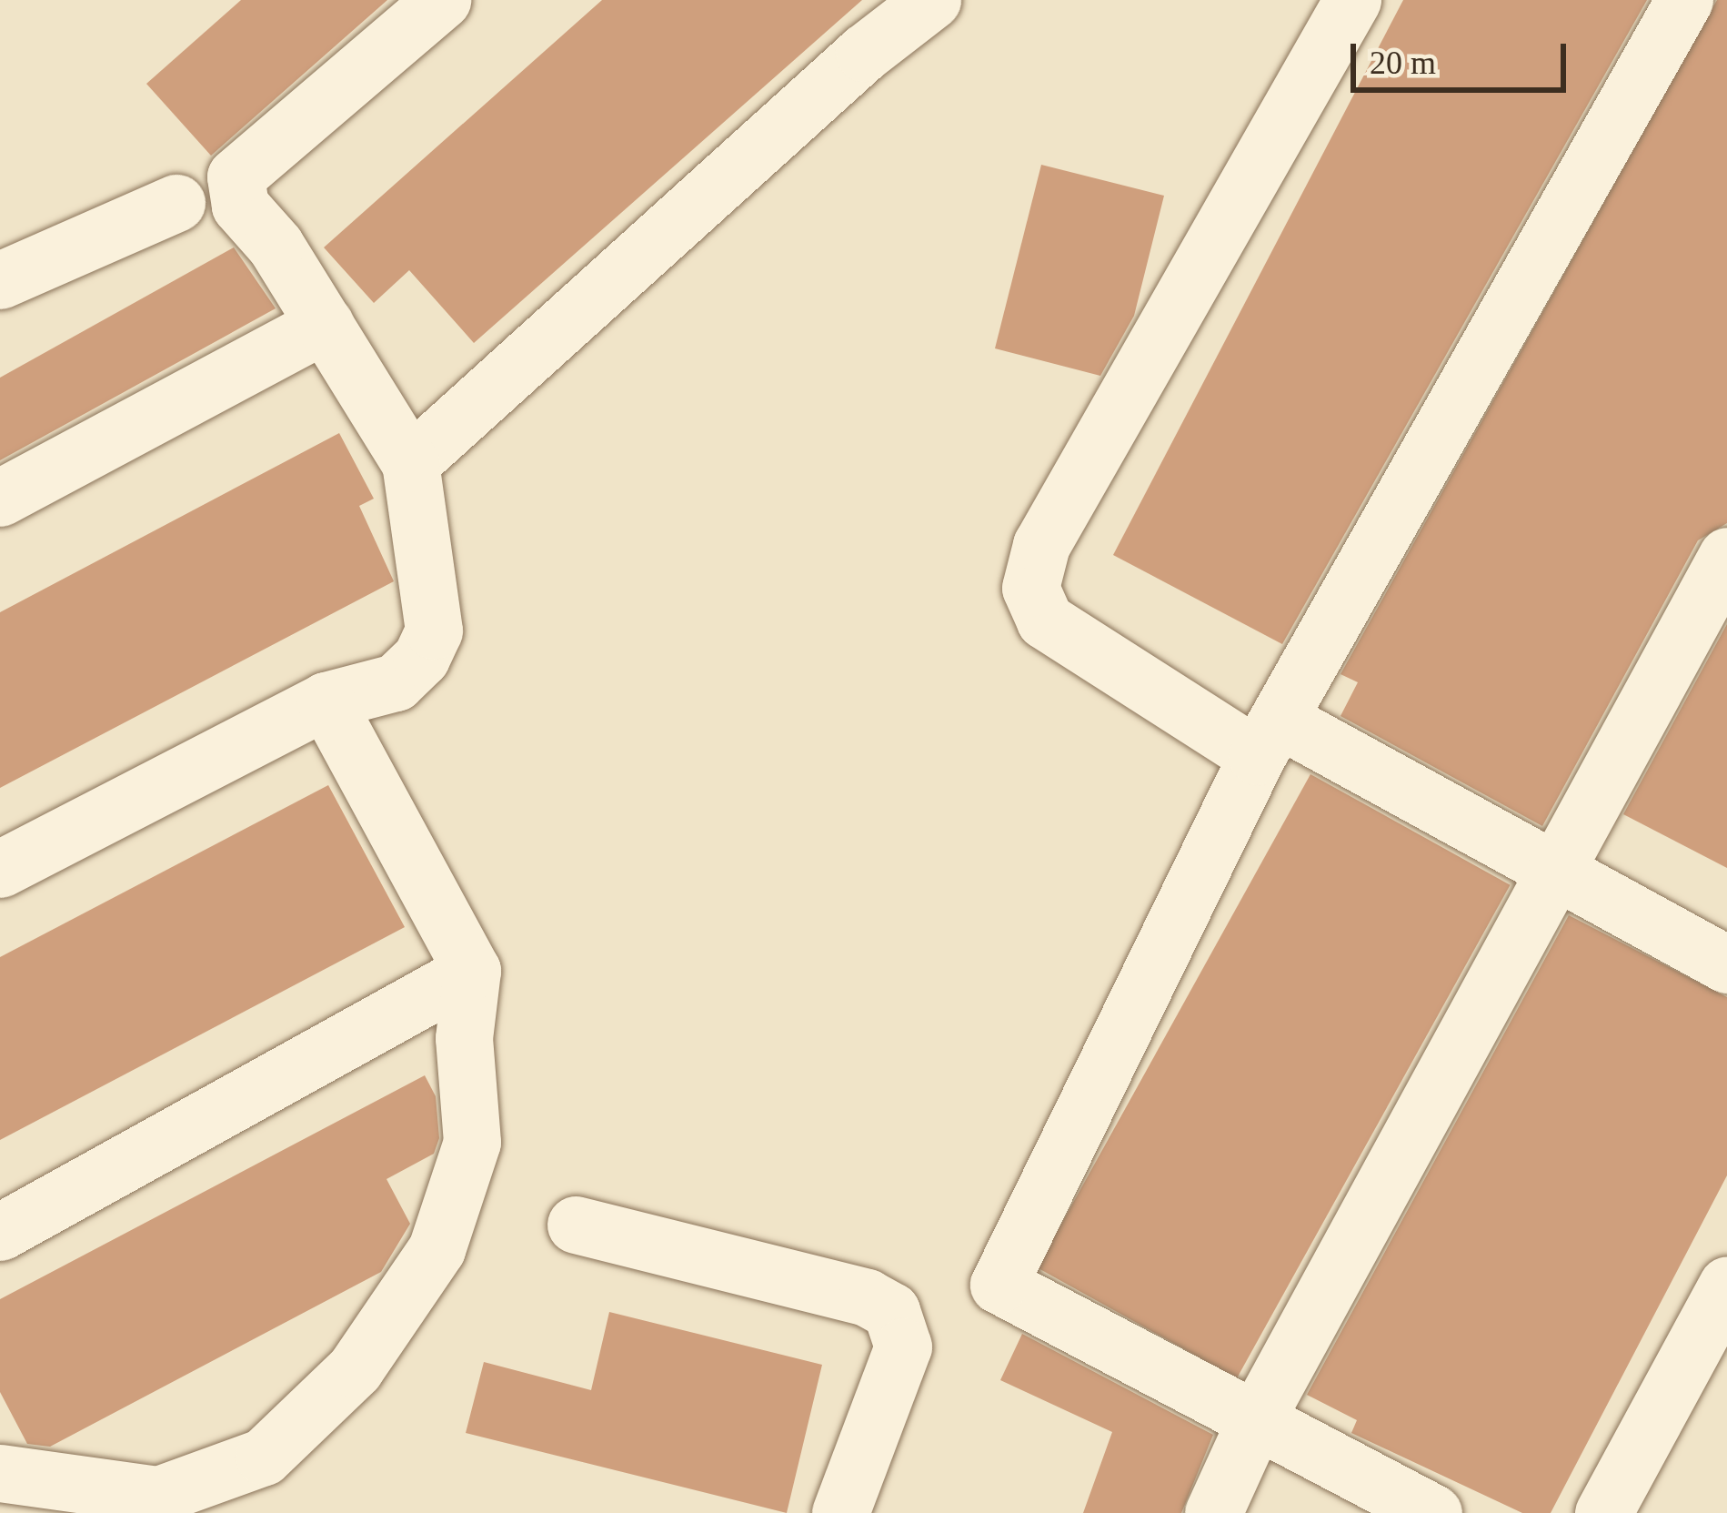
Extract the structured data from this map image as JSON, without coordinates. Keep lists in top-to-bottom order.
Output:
{
  "scale_bar": "20 m"
}
